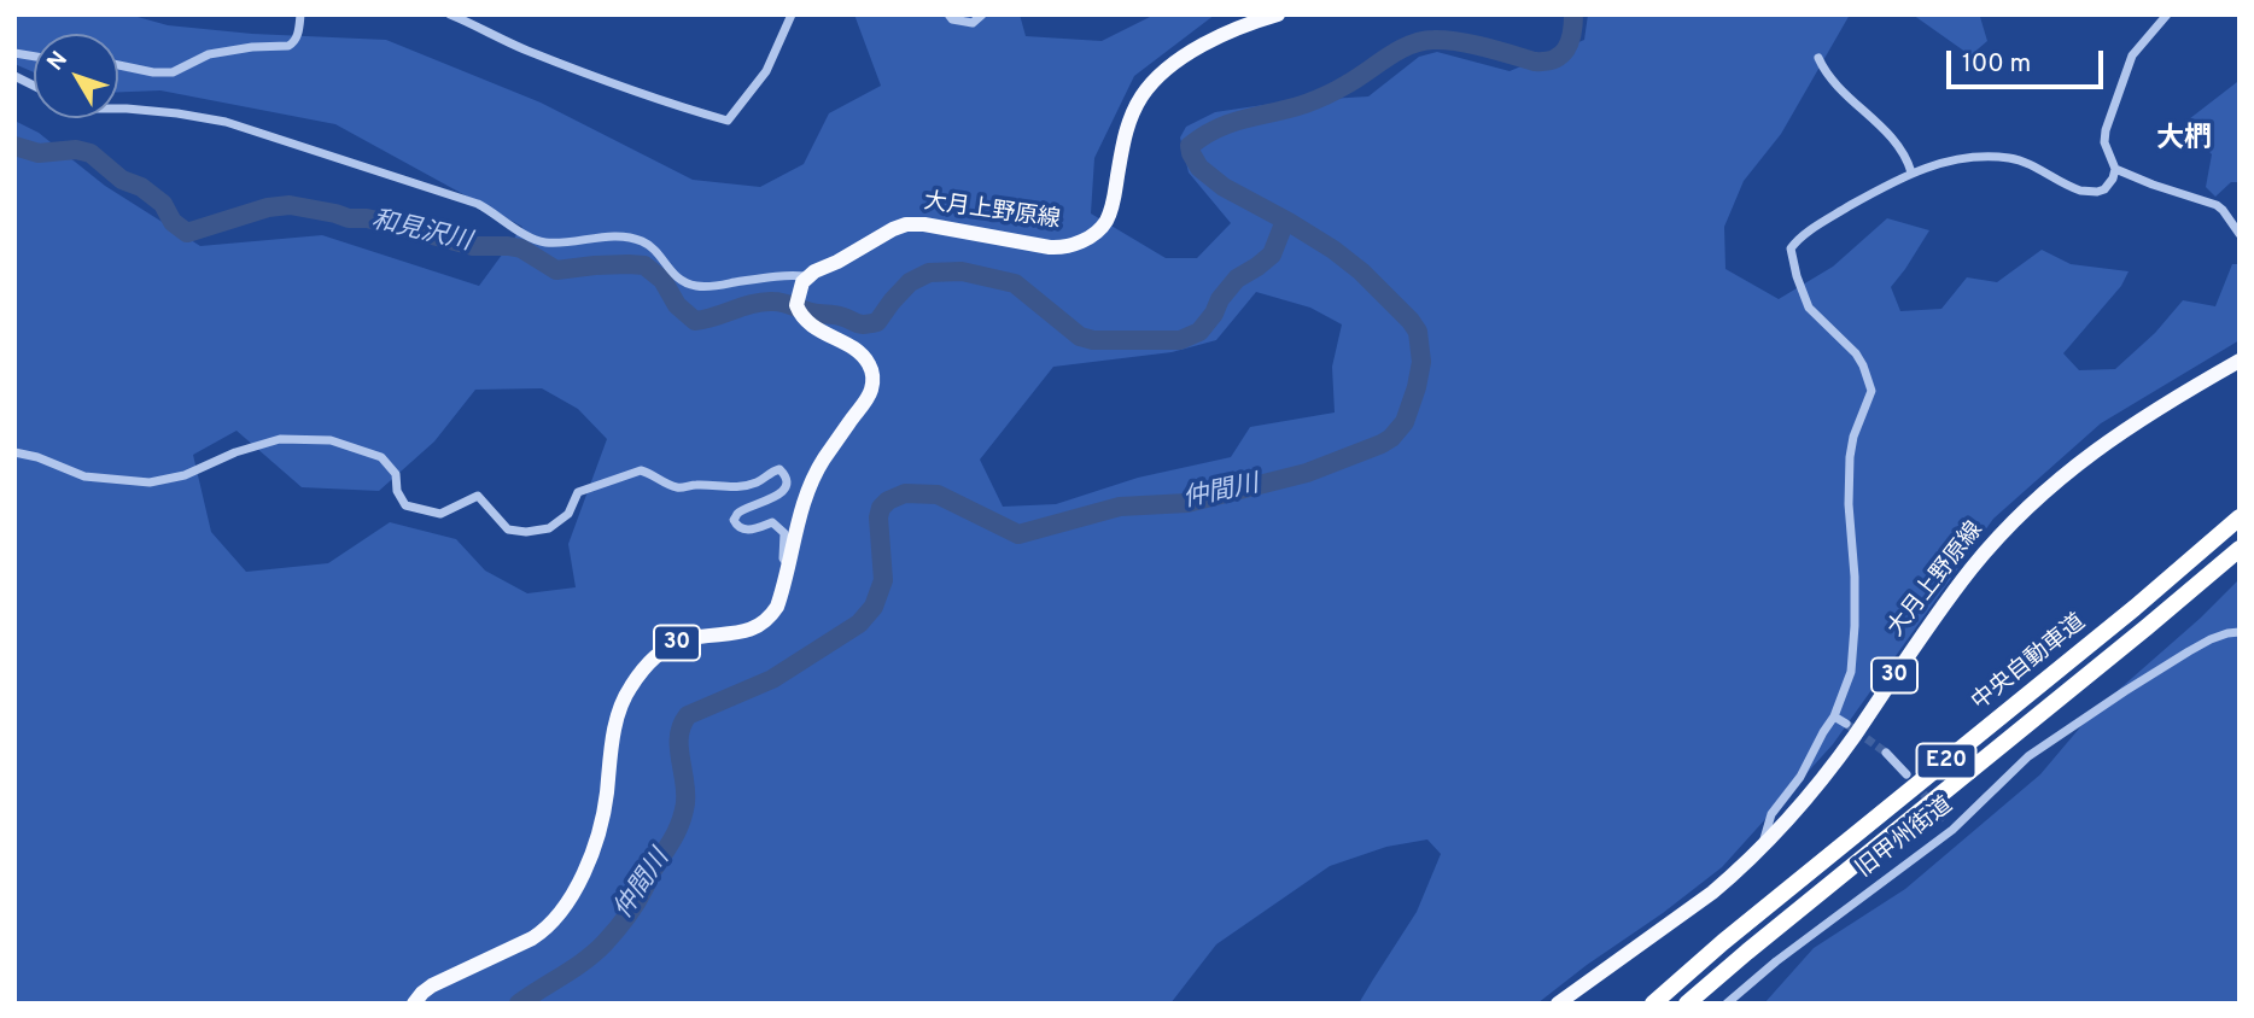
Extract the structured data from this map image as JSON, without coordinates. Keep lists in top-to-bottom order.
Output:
{
  "streets": {
    "highway": ["中央自動車道", "E20"],
    "main road": ["大月上野原線", "30"],
    "street": ["旧甲州街道"]
  },
  "crossings": [
    ["大月上野原線", "30"]
  ],
  "districts": ["大椚"],
  "water": ["和見沢川", "仲間川"],
  "scale_bar": "100 m",
  "north": "top left"
}
